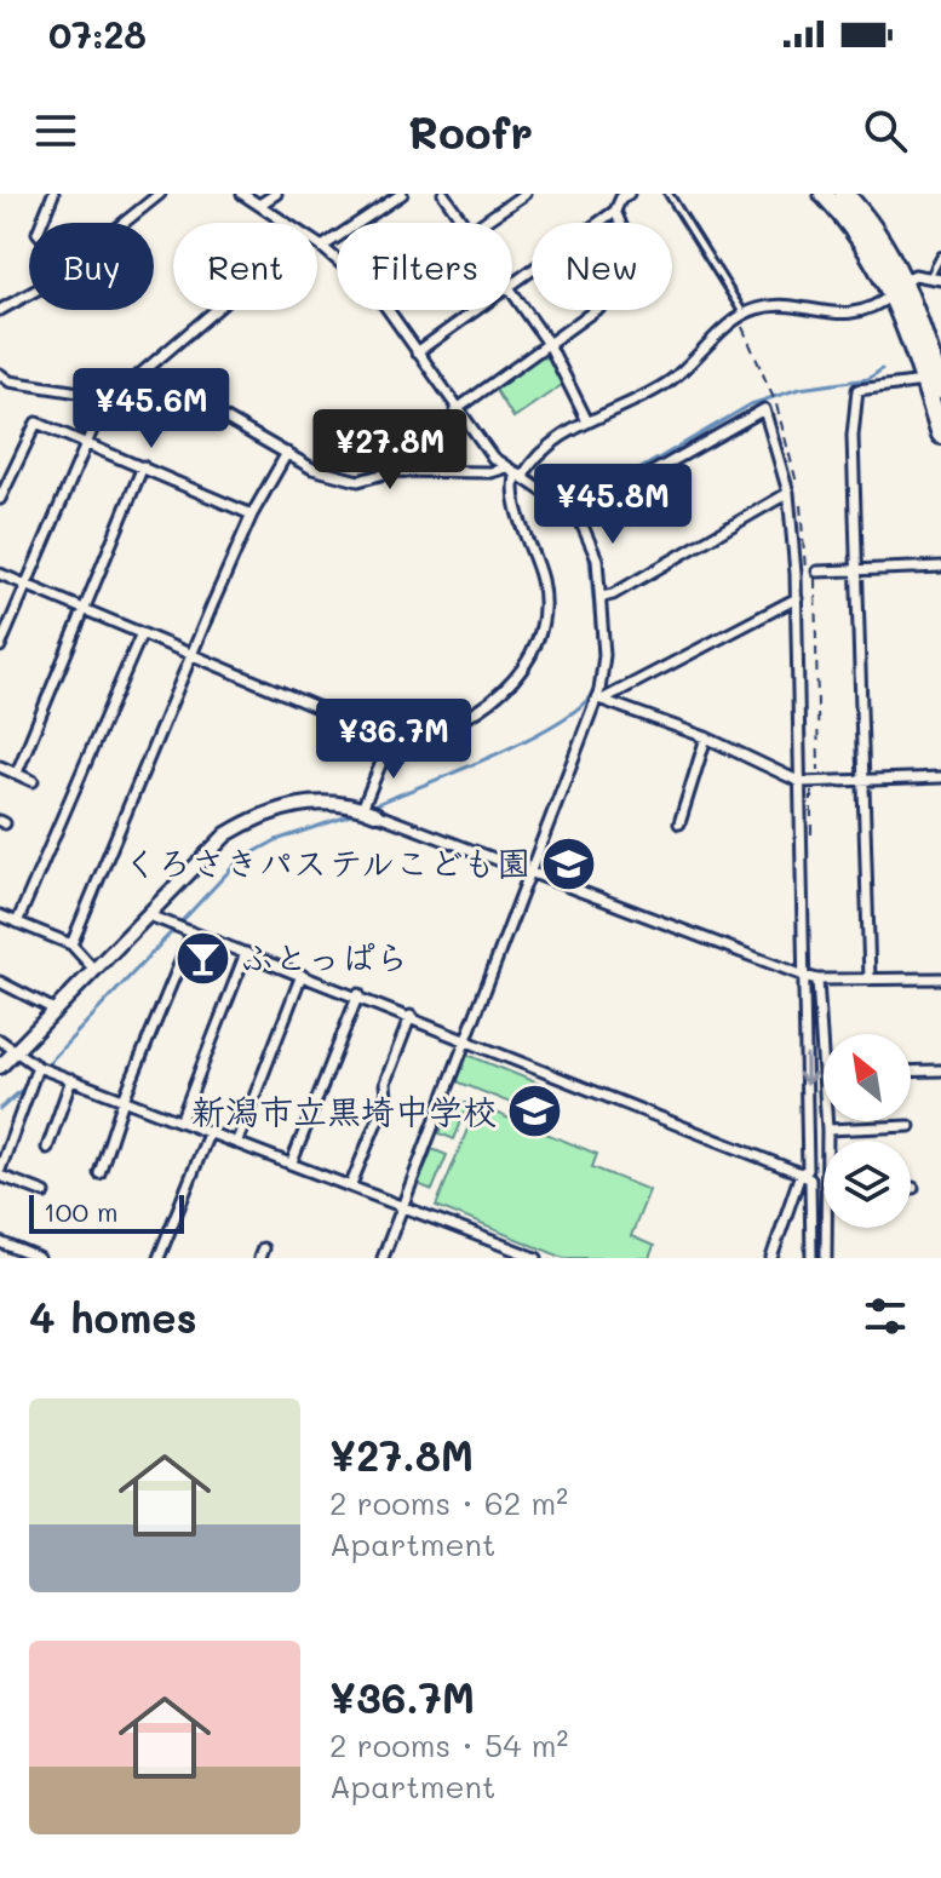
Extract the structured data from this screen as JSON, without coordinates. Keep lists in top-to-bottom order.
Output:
{
  "places": {
    "school or university": ["くろさきパステルこども園", "新潟市立黒埼中学校"],
    "bar": ["ふとっぱら"]
  },
  "scale_bar": "100 m",
  "north": "top left",
  "page": {
    "status": "07:28",
    "header": "Roofr",
    "chip": [
      "Buy",
      "Rent",
      "Filters",
      "New"
    ],
    "price": [
      "¥45.6M",
      "¥27.8M",
      "¥45.8M",
      "¥36.7M"
    ],
    "scale": "100 m",
    "heading": "4 homes",
    "list": [
      {
        "name": "¥27.8M",
        "note": "2 rooms · 62 m² · Apartment"
      },
      {
        "name": "¥36.7M",
        "note": "2 rooms · 54 m² · Apartment"
      }
    ]
  }
}
